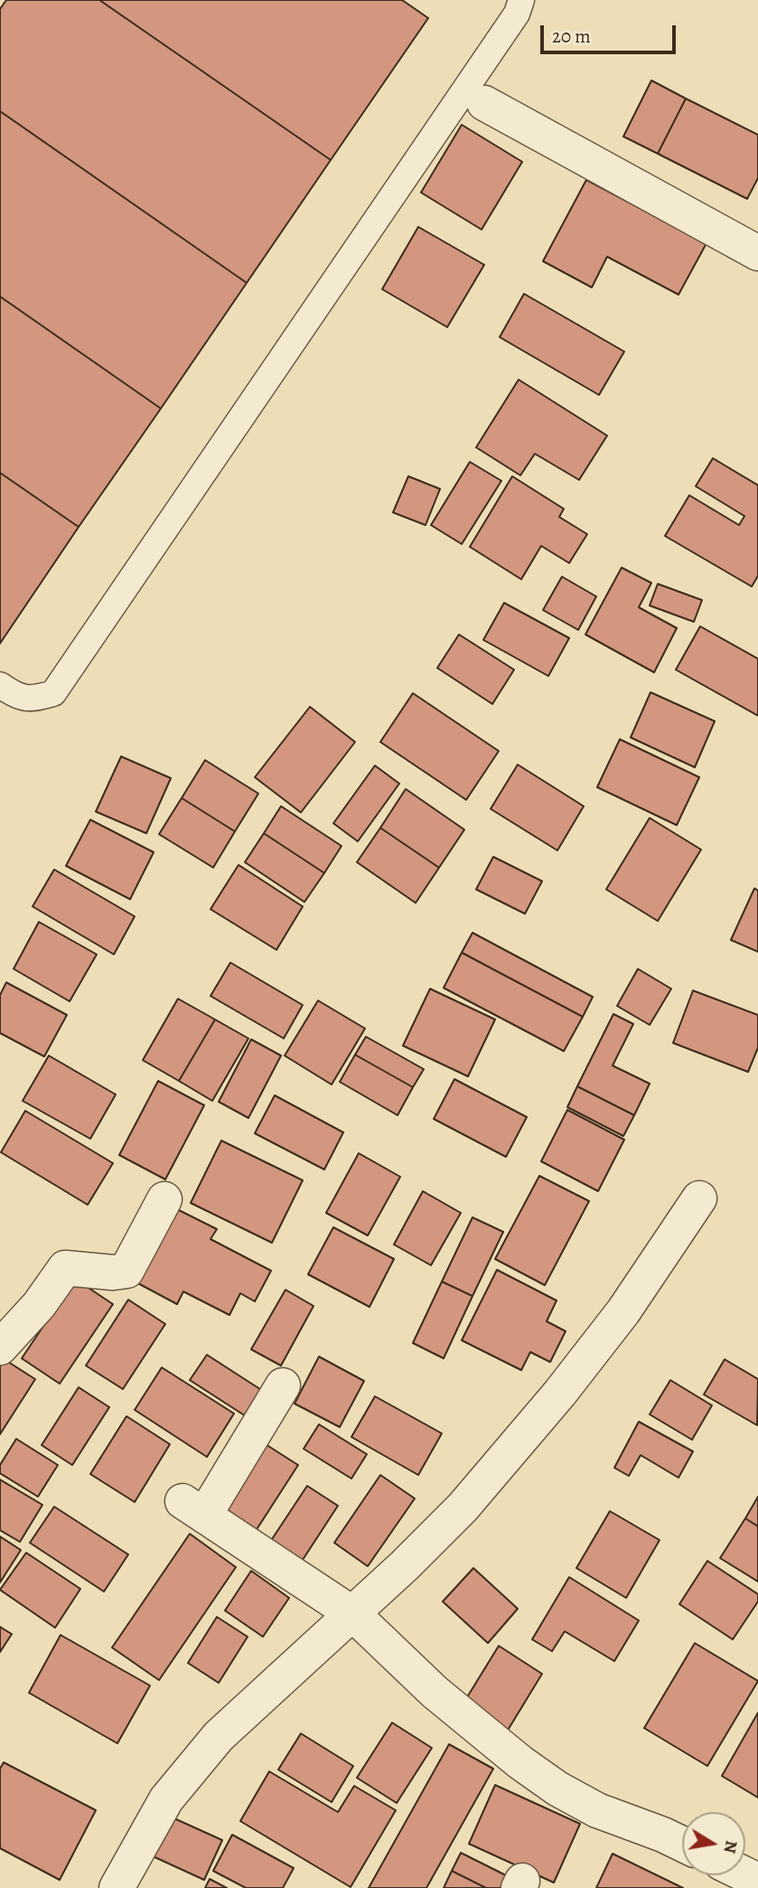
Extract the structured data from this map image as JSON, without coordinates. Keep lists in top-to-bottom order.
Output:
{
  "scale_bar": "20 m",
  "north": "right"
}
